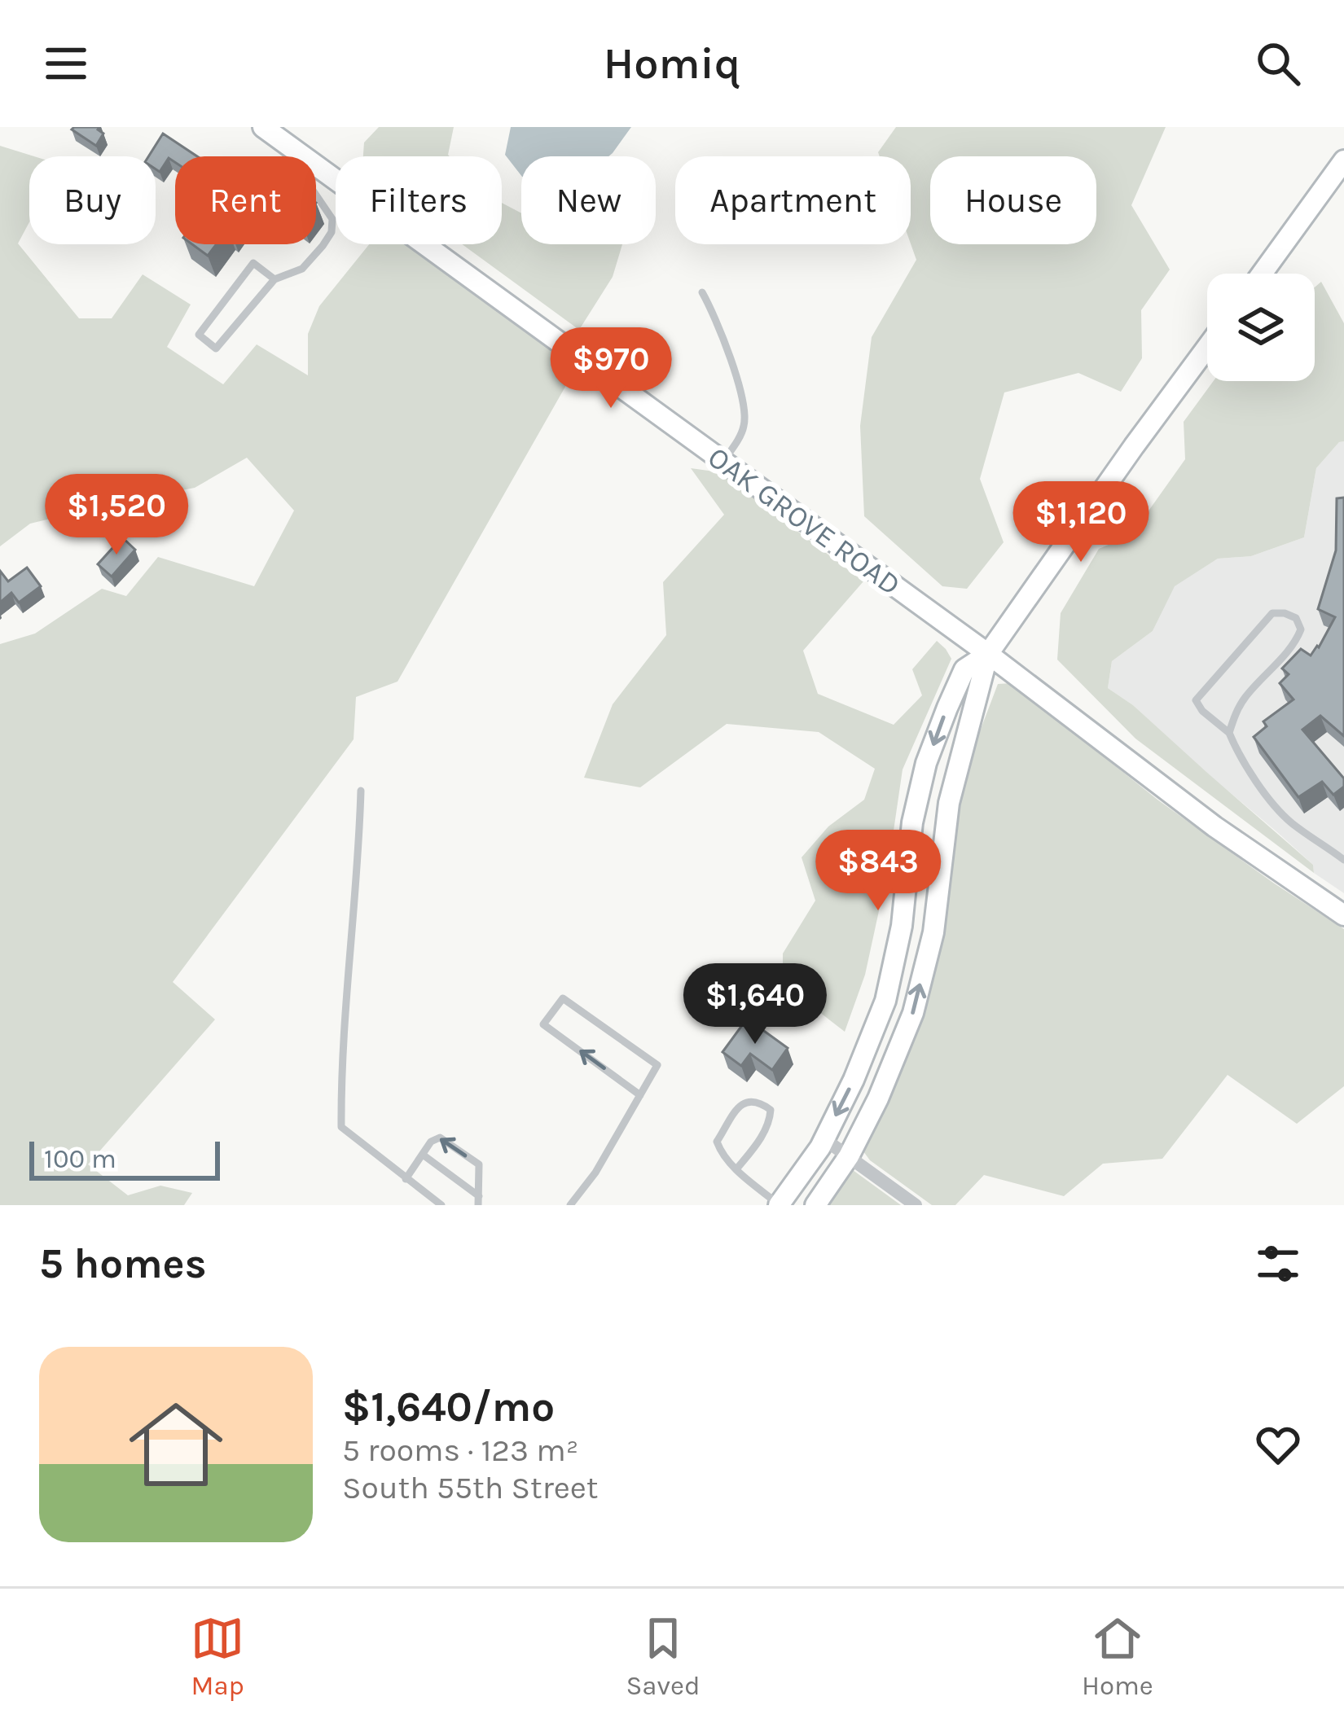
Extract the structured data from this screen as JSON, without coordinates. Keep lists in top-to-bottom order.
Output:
{
  "streets": {
    "street": ["OAK GROVE ROAD"]
  },
  "scale_bar": "100 m",
  "page": {
    "header": "Homiq",
    "chip": [
      "Buy",
      "Rent",
      "Filters",
      "New",
      "Apartment",
      "House"
    ],
    "price": [
      "$970",
      "$1,520",
      "$1,120",
      "$843",
      "$1,640"
    ],
    "scale": "100 m",
    "heading": "5 homes",
    "list": [
      {
        "name": "$1,640/mo",
        "note": "5 rooms · 123 m² · South 55th Street"
      }
    ],
    "tabs": ["Map", "Saved", "Home"]
  }
}
